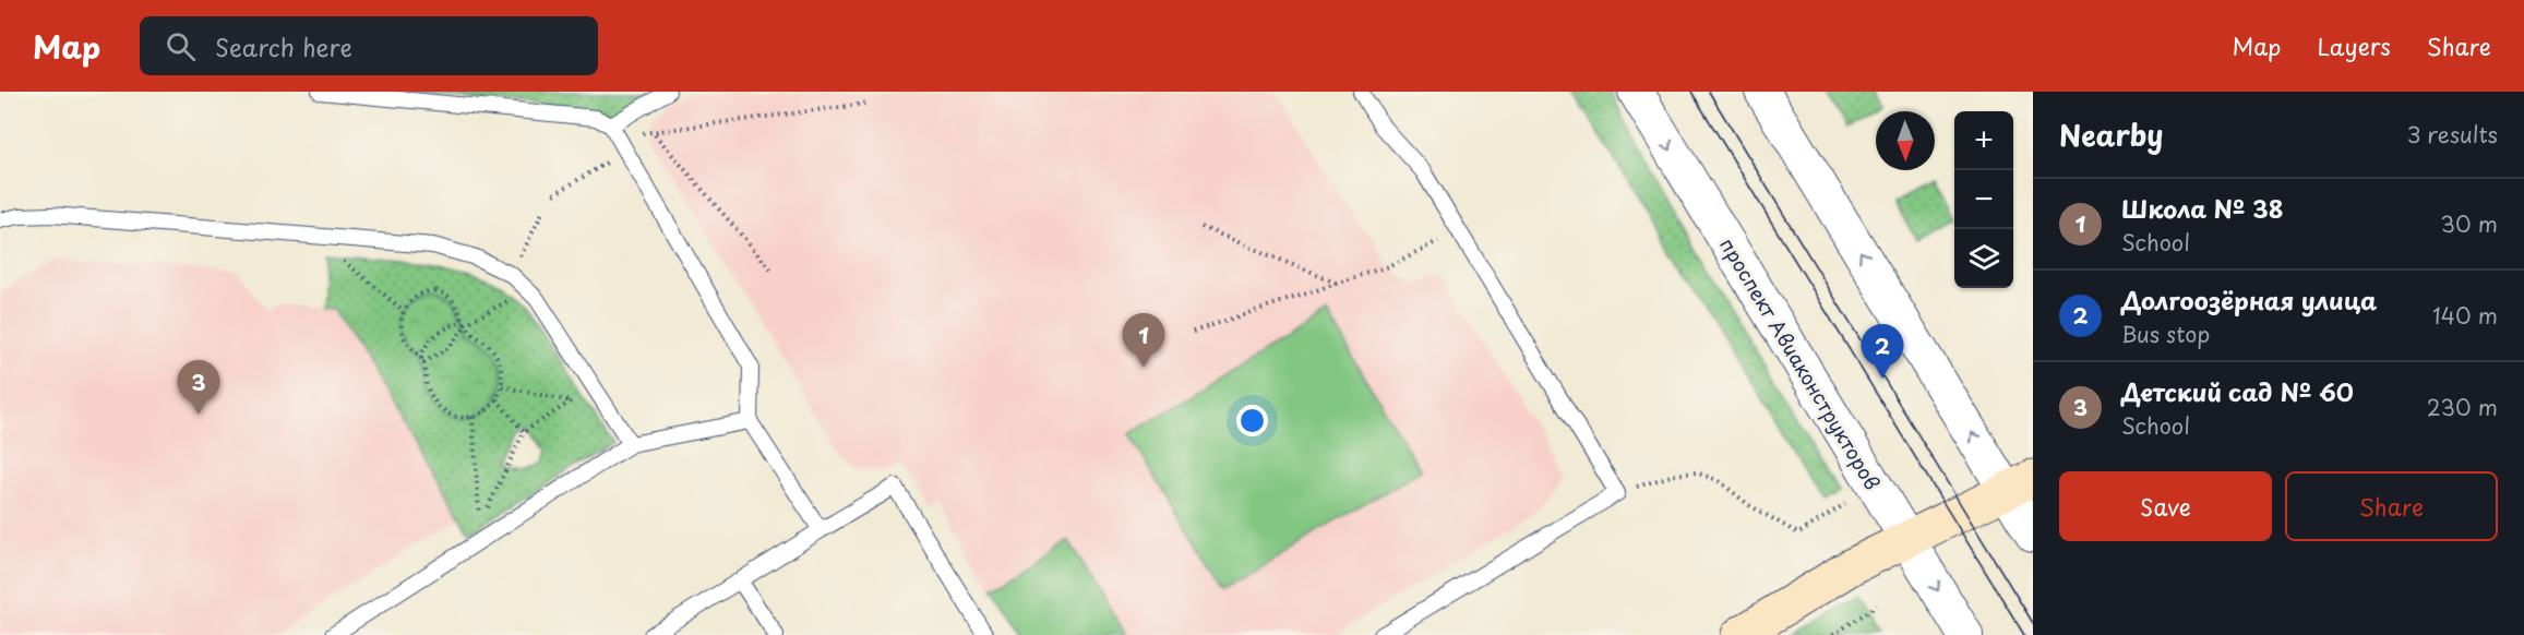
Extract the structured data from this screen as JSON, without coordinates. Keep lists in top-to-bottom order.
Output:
{
  "streets": {
    "street": ["проспект Авиаконструкторов"]
  },
  "north": "bottom",
  "page": {
    "header": "Map",
    "search": "Search here",
    "nav": ["Map", "Layers", "Share"],
    "heading": ["Nearby", "3 results"],
    "map_buttons": ["+", "−"],
    "list": [
      {
        "mark": "1",
        "name": "Школа № 38",
        "note": "School",
        "value": "30 m"
      },
      {
        "mark": "2",
        "name": "Долгоозёрная улица",
        "note": "Bus stop",
        "value": "140 m"
      },
      {
        "mark": "3",
        "name": "Детский сад № 60",
        "note": "School",
        "value": "230 m"
      }
    ],
    "pins": ["1", "2", "3"],
    "buttons": ["Save", "Share"]
  }
}
